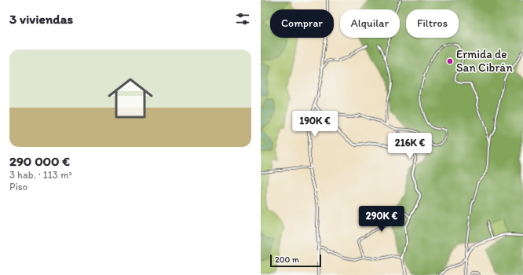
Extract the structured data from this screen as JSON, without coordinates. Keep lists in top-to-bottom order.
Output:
{
  "places": ["Ermida de San Cibrán"],
  "scale_bar": "200 m",
  "page": {
    "heading": "3 viviendas",
    "chip": ["Comprar", "Alquilar", "Filtros"],
    "list": [
      {
        "name": "290 000 €",
        "note": "3 hab. · 113 m² · Piso"
      }
    ],
    "price": ["190K €", "216K €", "290K €"],
    "scale": "200 m"
  }
}
